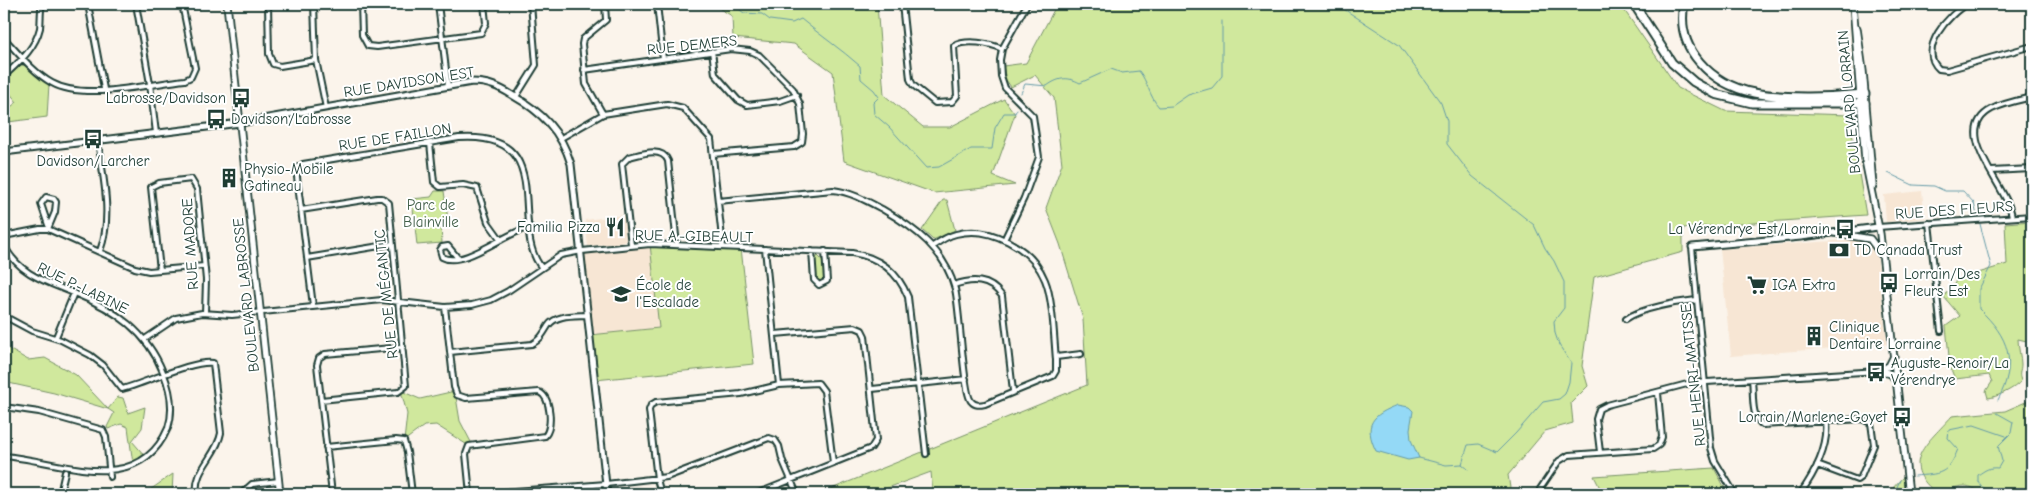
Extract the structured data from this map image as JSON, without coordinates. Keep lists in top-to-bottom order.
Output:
{
  "streets": {
    "main road": ["BOULEVARD LORRAIN", "BOULEVARD LABROSSE"],
    "street": [
      "RUE DEMERS",
      "RUE DAVIDSON EST",
      "RUE DE FAILLON",
      "RUE DES FLEURS",
      "RUE A.-GIBEAULT",
      "RUE MADORE",
      "RUE P.-LABINE",
      "RUE DE MÉGANTIC",
      "RUE HENRI-MATISSE"
    ]
  },
  "crossings": [
    ["RUE DAVIDSON EST", "RUE A.-GIBEAULT"],
    ["RUE DAVIDSON EST", "BOULEVARD LABROSSE"],
    ["BOULEVARD LORRAIN", "RUE DES FLEURS"],
    ["RUE DE FAILLON", "RUE A.-GIBEAULT"],
    ["RUE DE FAILLON", "RUE DE MÉGANTIC"],
    ["RUE A.-GIBEAULT", "RUE MADORE"],
    ["RUE A.-GIBEAULT", "RUE P.-LABINE"],
    ["RUE A.-GIBEAULT", "RUE DE MÉGANTIC"],
    ["RUE A.-GIBEAULT", "BOULEVARD LABROSSE"]
  ],
  "parks": ["Parc de Blainville"],
  "places": {
    "bus stop": [
      "Labrosse/Davidson",
      "Davidson/Labrosse",
      "Davidson/Larcher",
      "La Vérendrye Est/Lorrain",
      "Lorrain/Des Fleurs Est",
      "Auguste-Renoir/La Vérendrye",
      "Lorrain/Marlene-Goyet"
    ],
    "building": ["Physio-Mobile Gatineau", "Clinique Dentaire Lorraine"],
    "restaurant": ["Familia Pizza"],
    "bank": ["TD Canada Trust"],
    "supermarket": ["IGA Extra"],
    "school or university": ["École de l'Escalade"]
  }
}
